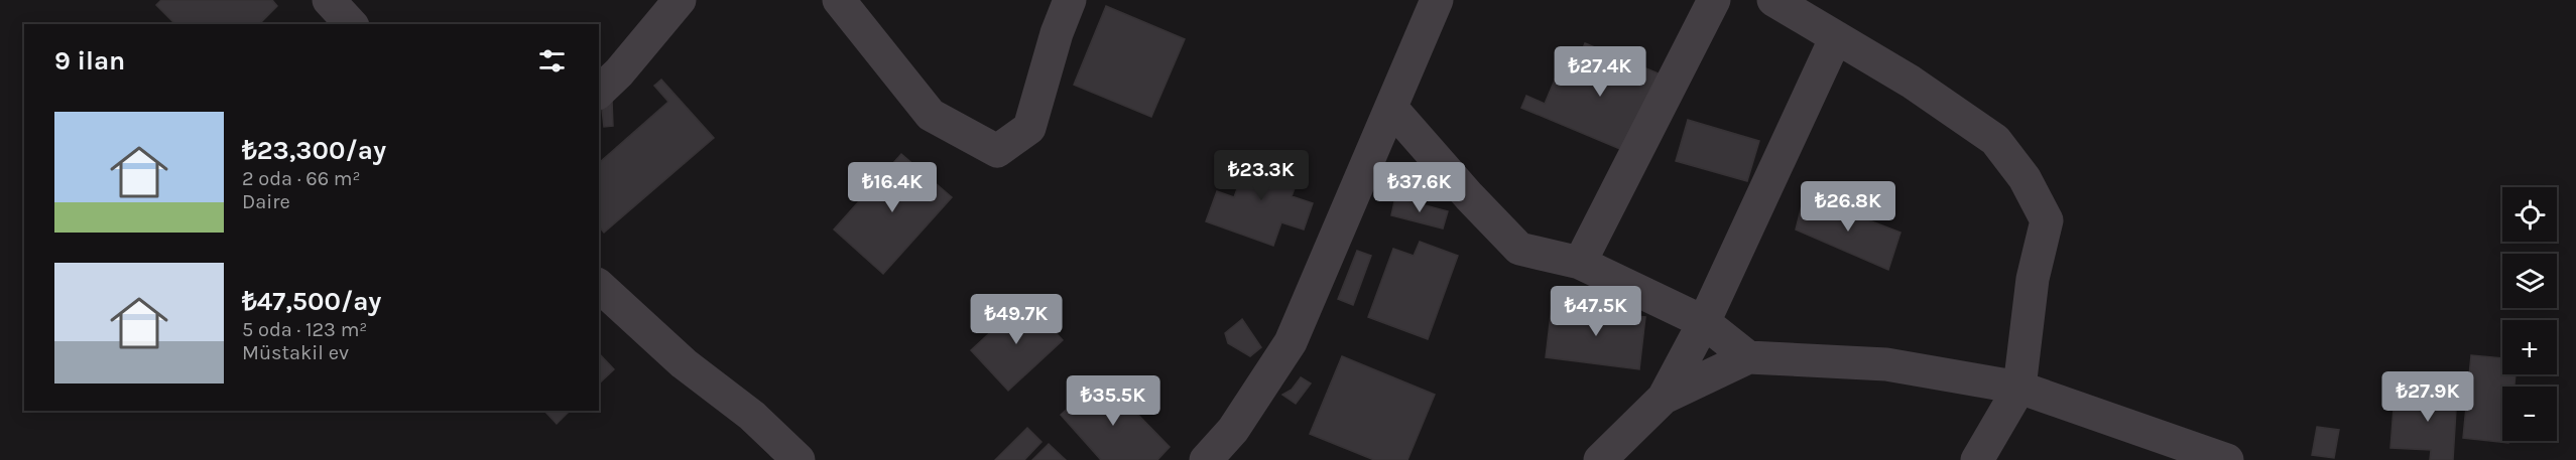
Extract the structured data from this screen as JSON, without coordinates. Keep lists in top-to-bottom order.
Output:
{
  "page": {
    "heading": "9 ilan",
    "price": [
      "₺27.4K",
      "₺23.3K",
      "₺16.4K",
      "₺37.6K",
      "₺26.8K",
      "₺47.5K",
      "₺49.7K",
      "₺27.9K",
      "₺35.5K"
    ],
    "list": [
      {
        "name": "₺23,300/ay",
        "note": "2 oda · 66 m² · Daire"
      },
      {
        "name": "₺47,500/ay",
        "note": "5 oda · 123 m² · Müstakil ev"
      }
    ],
    "map_buttons": ["+", "−"]
  }
}
